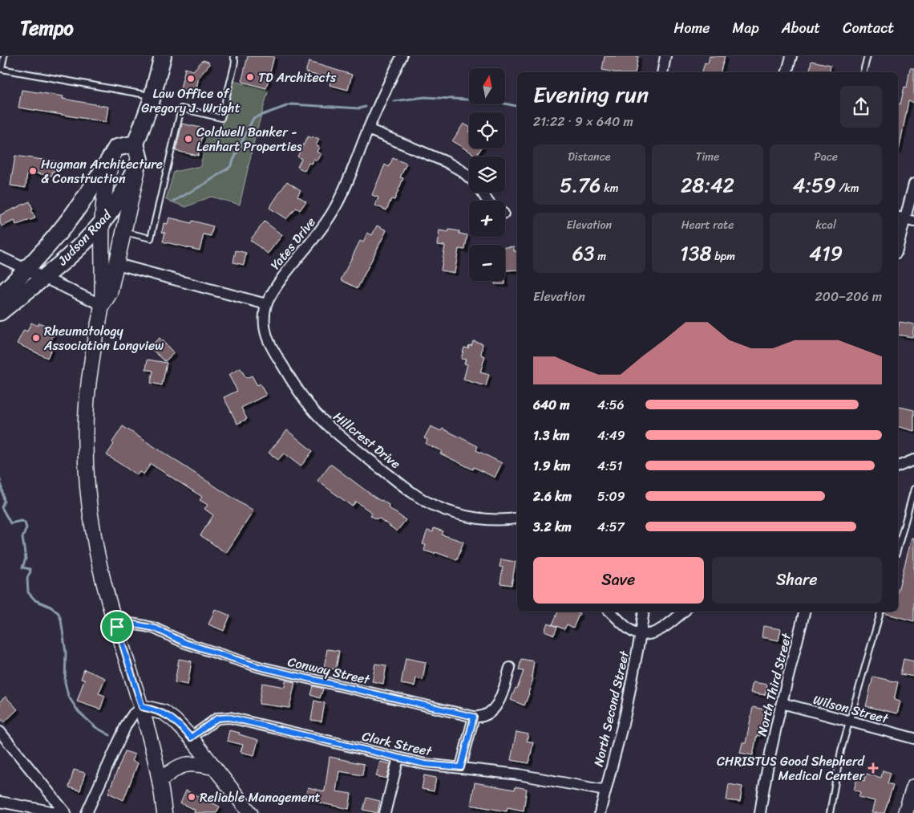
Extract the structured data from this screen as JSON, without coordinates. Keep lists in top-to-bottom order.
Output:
{
  "streets": {
    "main road": ["Judson Road"],
    "street": [
      "Yates Drive",
      "Hillcrest Drive",
      "Conway Street",
      "North Third Street",
      "North Second Street",
      "Wilson Street",
      "Clark Street"
    ]
  },
  "crossings": [
    ["Yates Drive", "Hillcrest Drive"],
    ["North Third Street", "Wilson Street"],
    ["North Second Street", "Clark Street"]
  ],
  "places": {
    "other": [
      "TD Architects",
      "Law Office of Gregory J. Wright",
      "Coldwell Banker - Lenhart Properties",
      "Hugman Architecture & Construction",
      "Rheumatology Association Longview",
      "Reliable Management"
    ],
    "health": ["CHRISTUS Good Shepherd Medical Center"]
  },
  "north": "top",
  "page": {
    "header": "Tempo",
    "nav": [
      "Home",
      "Map",
      "About",
      "Contact"
    ],
    "map_buttons": ["+", "−"],
    "heading": ["Evening run", "21:22 · 9 × 640 m"],
    "stats": [
      ["Distance", "5.76 km"],
      ["Time", "28:42"],
      ["Pace", "4:59 /km"],
      ["Elevation", "63 m"],
      ["Heart rate", "138 bpm"],
      ["kcal", "419"]
    ],
    "chart": ["Elevation", "200–206 m"],
    "list": [
      {
        "name": "640 m",
        "note": "4:56"
      },
      {
        "name": "1.3 km",
        "note": "4:49"
      },
      {
        "name": "1.9 km",
        "note": "4:51"
      },
      {
        "name": "2.6 km",
        "note": "5:09"
      },
      {
        "name": "3.2 km",
        "note": "4:57"
      }
    ],
    "buttons": ["Save", "Share"]
  }
}
